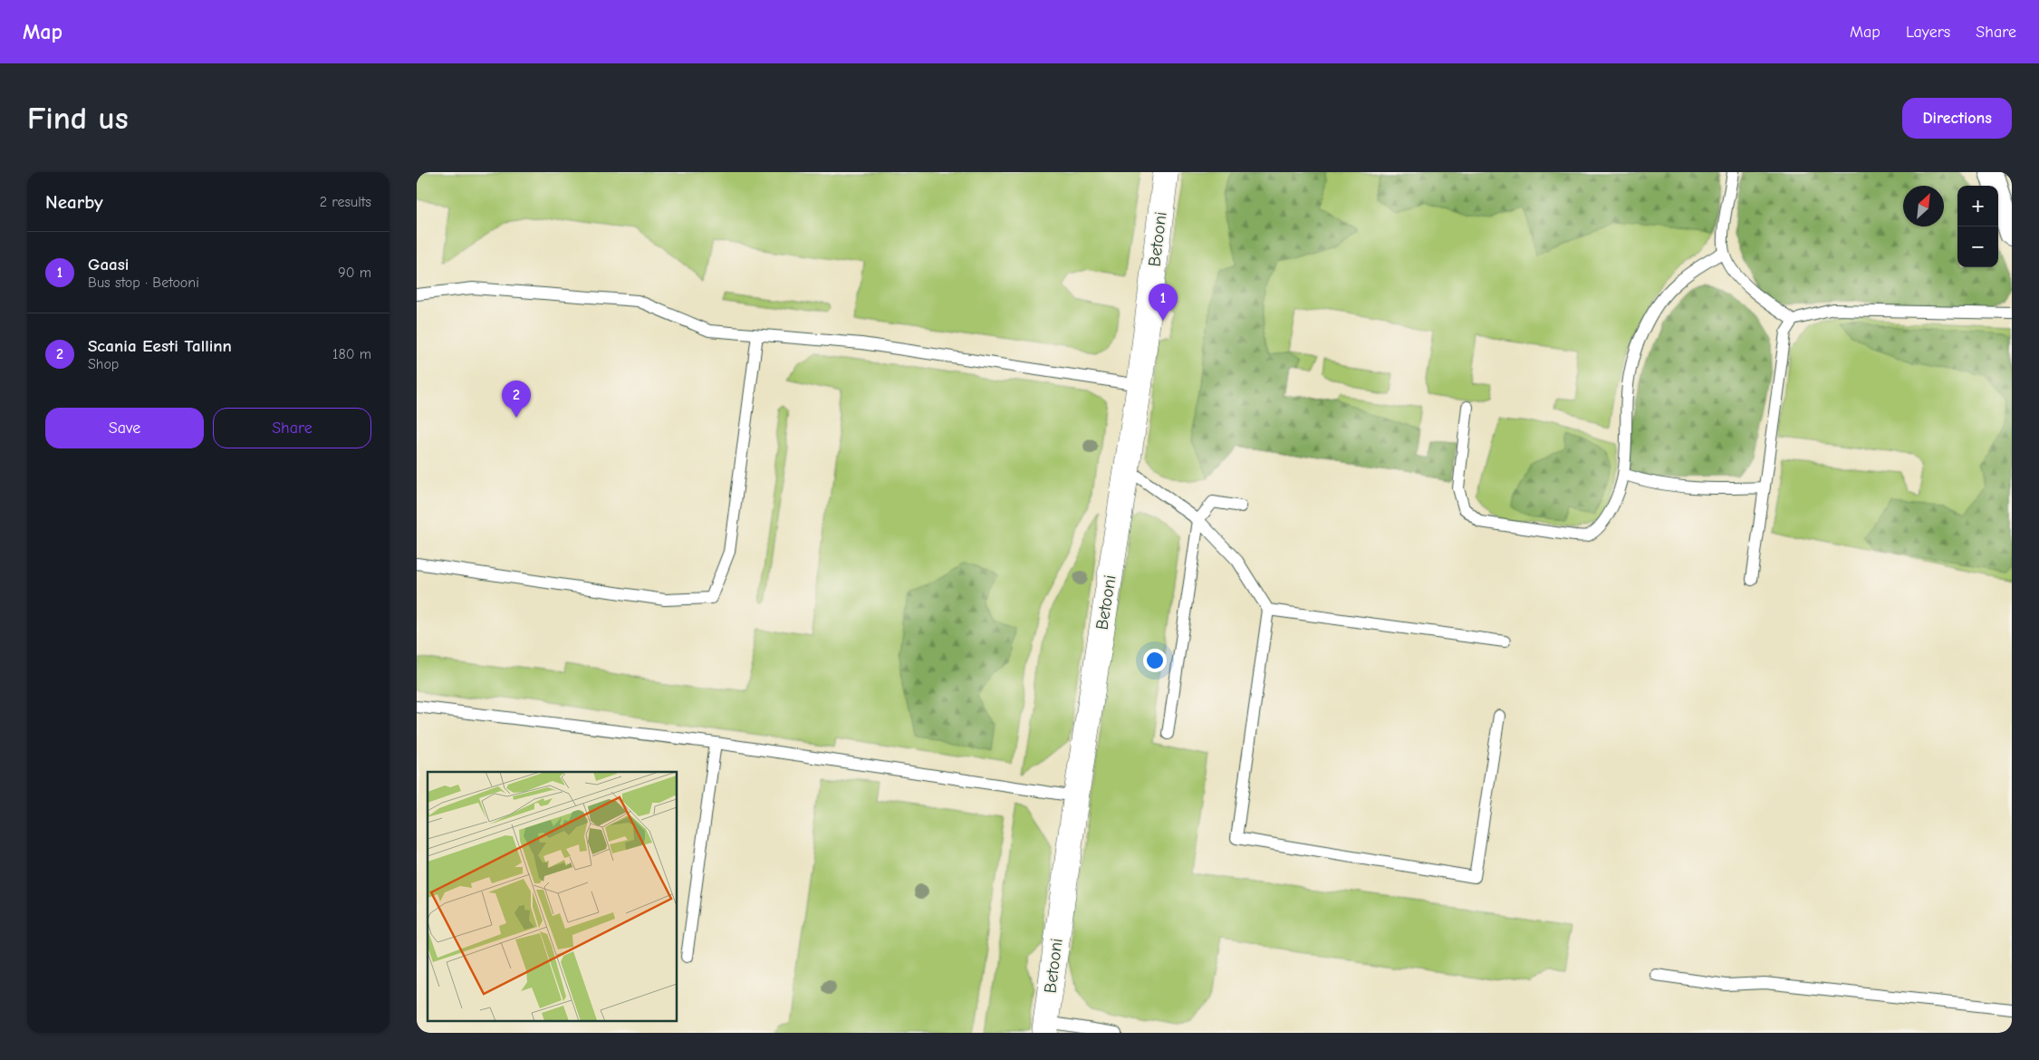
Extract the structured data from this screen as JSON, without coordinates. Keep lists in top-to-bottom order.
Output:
{
  "streets": {
    "street": ["Betooni"]
  },
  "north": "top right",
  "page": {
    "header": "Map",
    "nav": ["Map", "Layers", "Share"],
    "buttons": [
      "Directions",
      ["Save", "Share"]
    ],
    "title": "Find us",
    "heading": ["Nearby", "2 results"],
    "map_buttons": ["+", "−"],
    "list": [
      {
        "mark": "1",
        "name": "Gaasi",
        "note": "Bus stop · Betooni",
        "value": "90 m"
      },
      {
        "mark": "2",
        "name": "Scania Eesti Tallinn",
        "note": "Shop",
        "value": "180 m"
      }
    ],
    "pins": ["1", "2"]
  }
}
